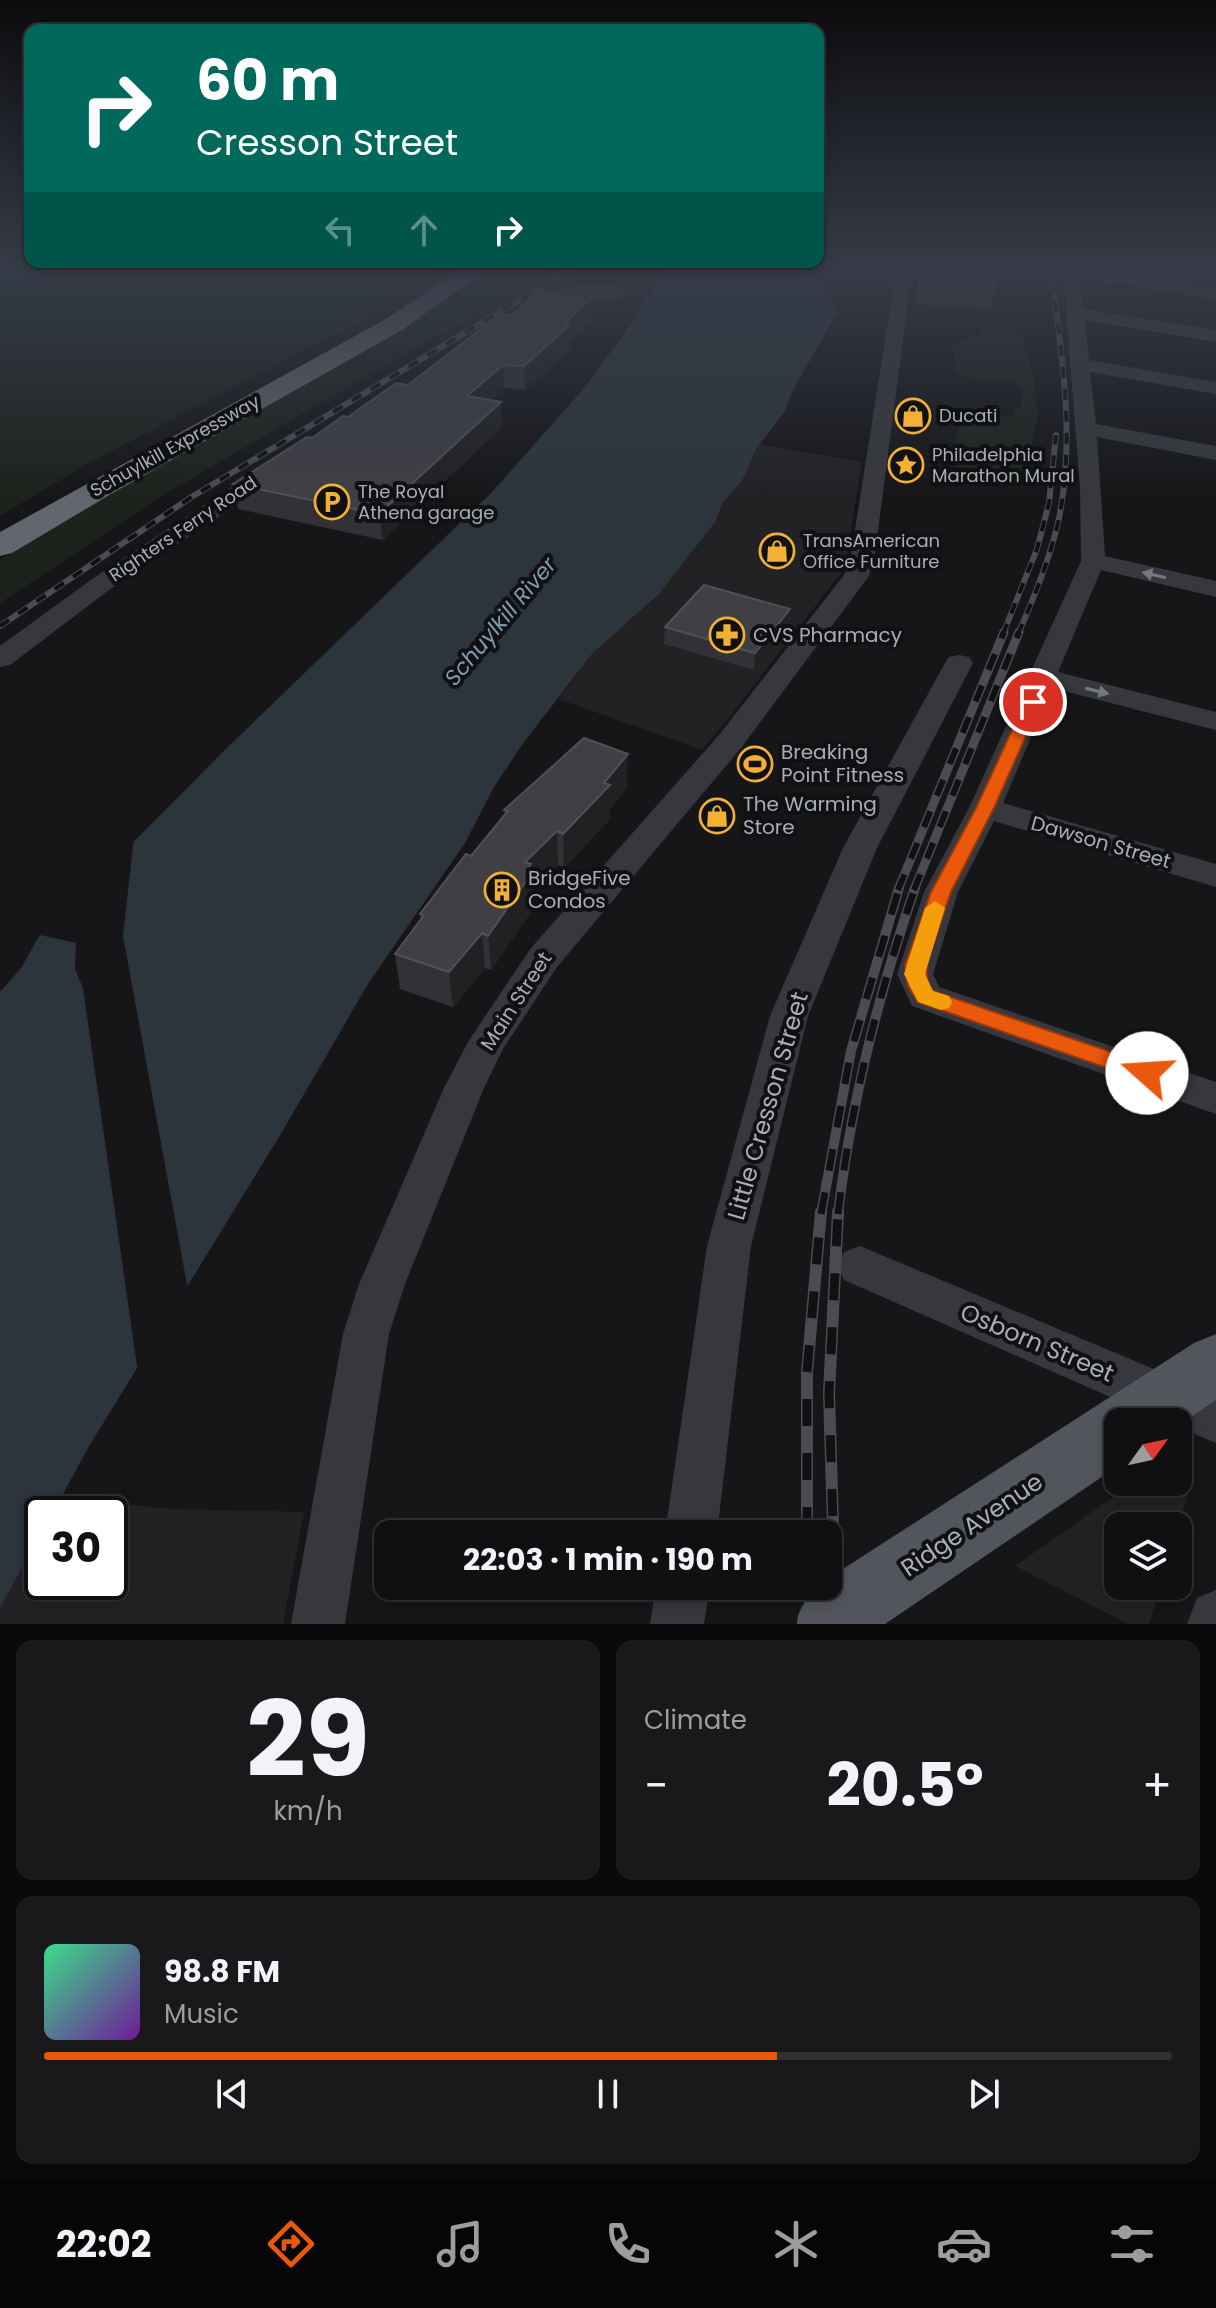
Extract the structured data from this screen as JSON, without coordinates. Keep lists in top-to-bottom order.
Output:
{
  "streets": {
    "highway": ["Schuylkill Expressway"],
    "main road": ["Ridge Avenue"],
    "street": [
      "Righters Ferry Road",
      "Dawson Street",
      "Main Street",
      "Little Cresson Street",
      "Osborn Street"
    ]
  },
  "water": ["Schuylkill River"],
  "places": {
    "shop": ["Ducati", "TransAmerican Office Furniture", "The Warming Store"],
    "place": ["Philadelphia Marathon Mural"],
    "parking": ["The Royal Athena garage"],
    "pharmacy": ["CVS Pharmacy"],
    "sports": ["Breaking Point Fitness"],
    "building": ["BridgeFive Condos"]
  },
  "north": "top right",
  "page": {
    "turn": ["60 m", "Cresson Street"],
    "limit": "30",
    "trip": "22:03 · 1 min · 190 m",
    "tile": [
      ["29", "km/h"],
      "Climate"
    ],
    "heat": ["−", "20.5°", "+"],
    "song": ["98.8 FM", "Music"],
    "tabs": "22:02"
  }
}
